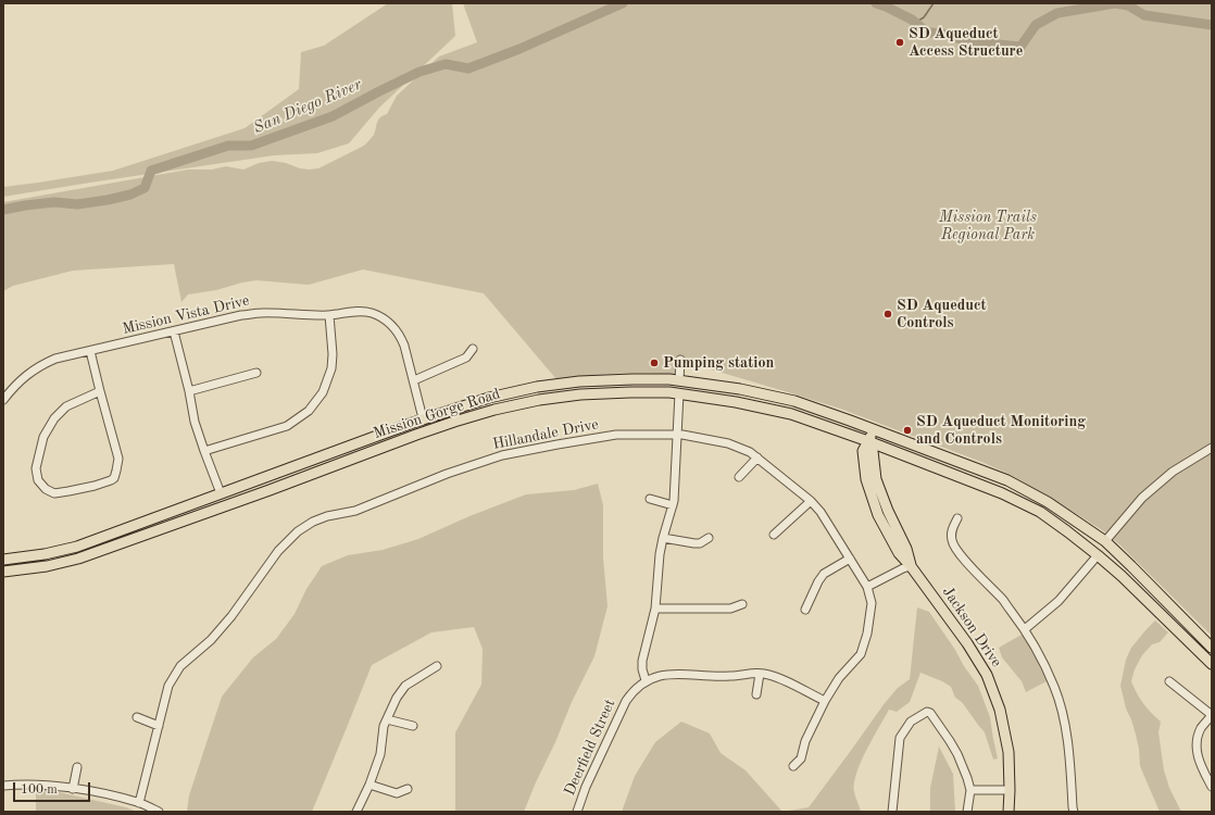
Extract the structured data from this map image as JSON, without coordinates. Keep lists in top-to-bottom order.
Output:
{
  "streets": {
    "main road": ["Mission Gorge Road", "Jackson Drive"],
    "street": ["Mission Vista Drive", "Hillandale Drive", "Deerfield Street"]
  },
  "crossings": [
    ["Mission Vista Drive", "Mission Gorge Road"],
    ["Mission Gorge Road", "Jackson Drive"]
  ],
  "water": ["San Diego River"],
  "parks": ["Mission Trails Regional Park"],
  "places": [
    "SD Aqueduct Access Structure",
    "SD Aqueduct Controls",
    "Pumping station",
    "SD Aqueduct Monitoring and Controls"
  ],
  "scale_bar": "100 m"
}
